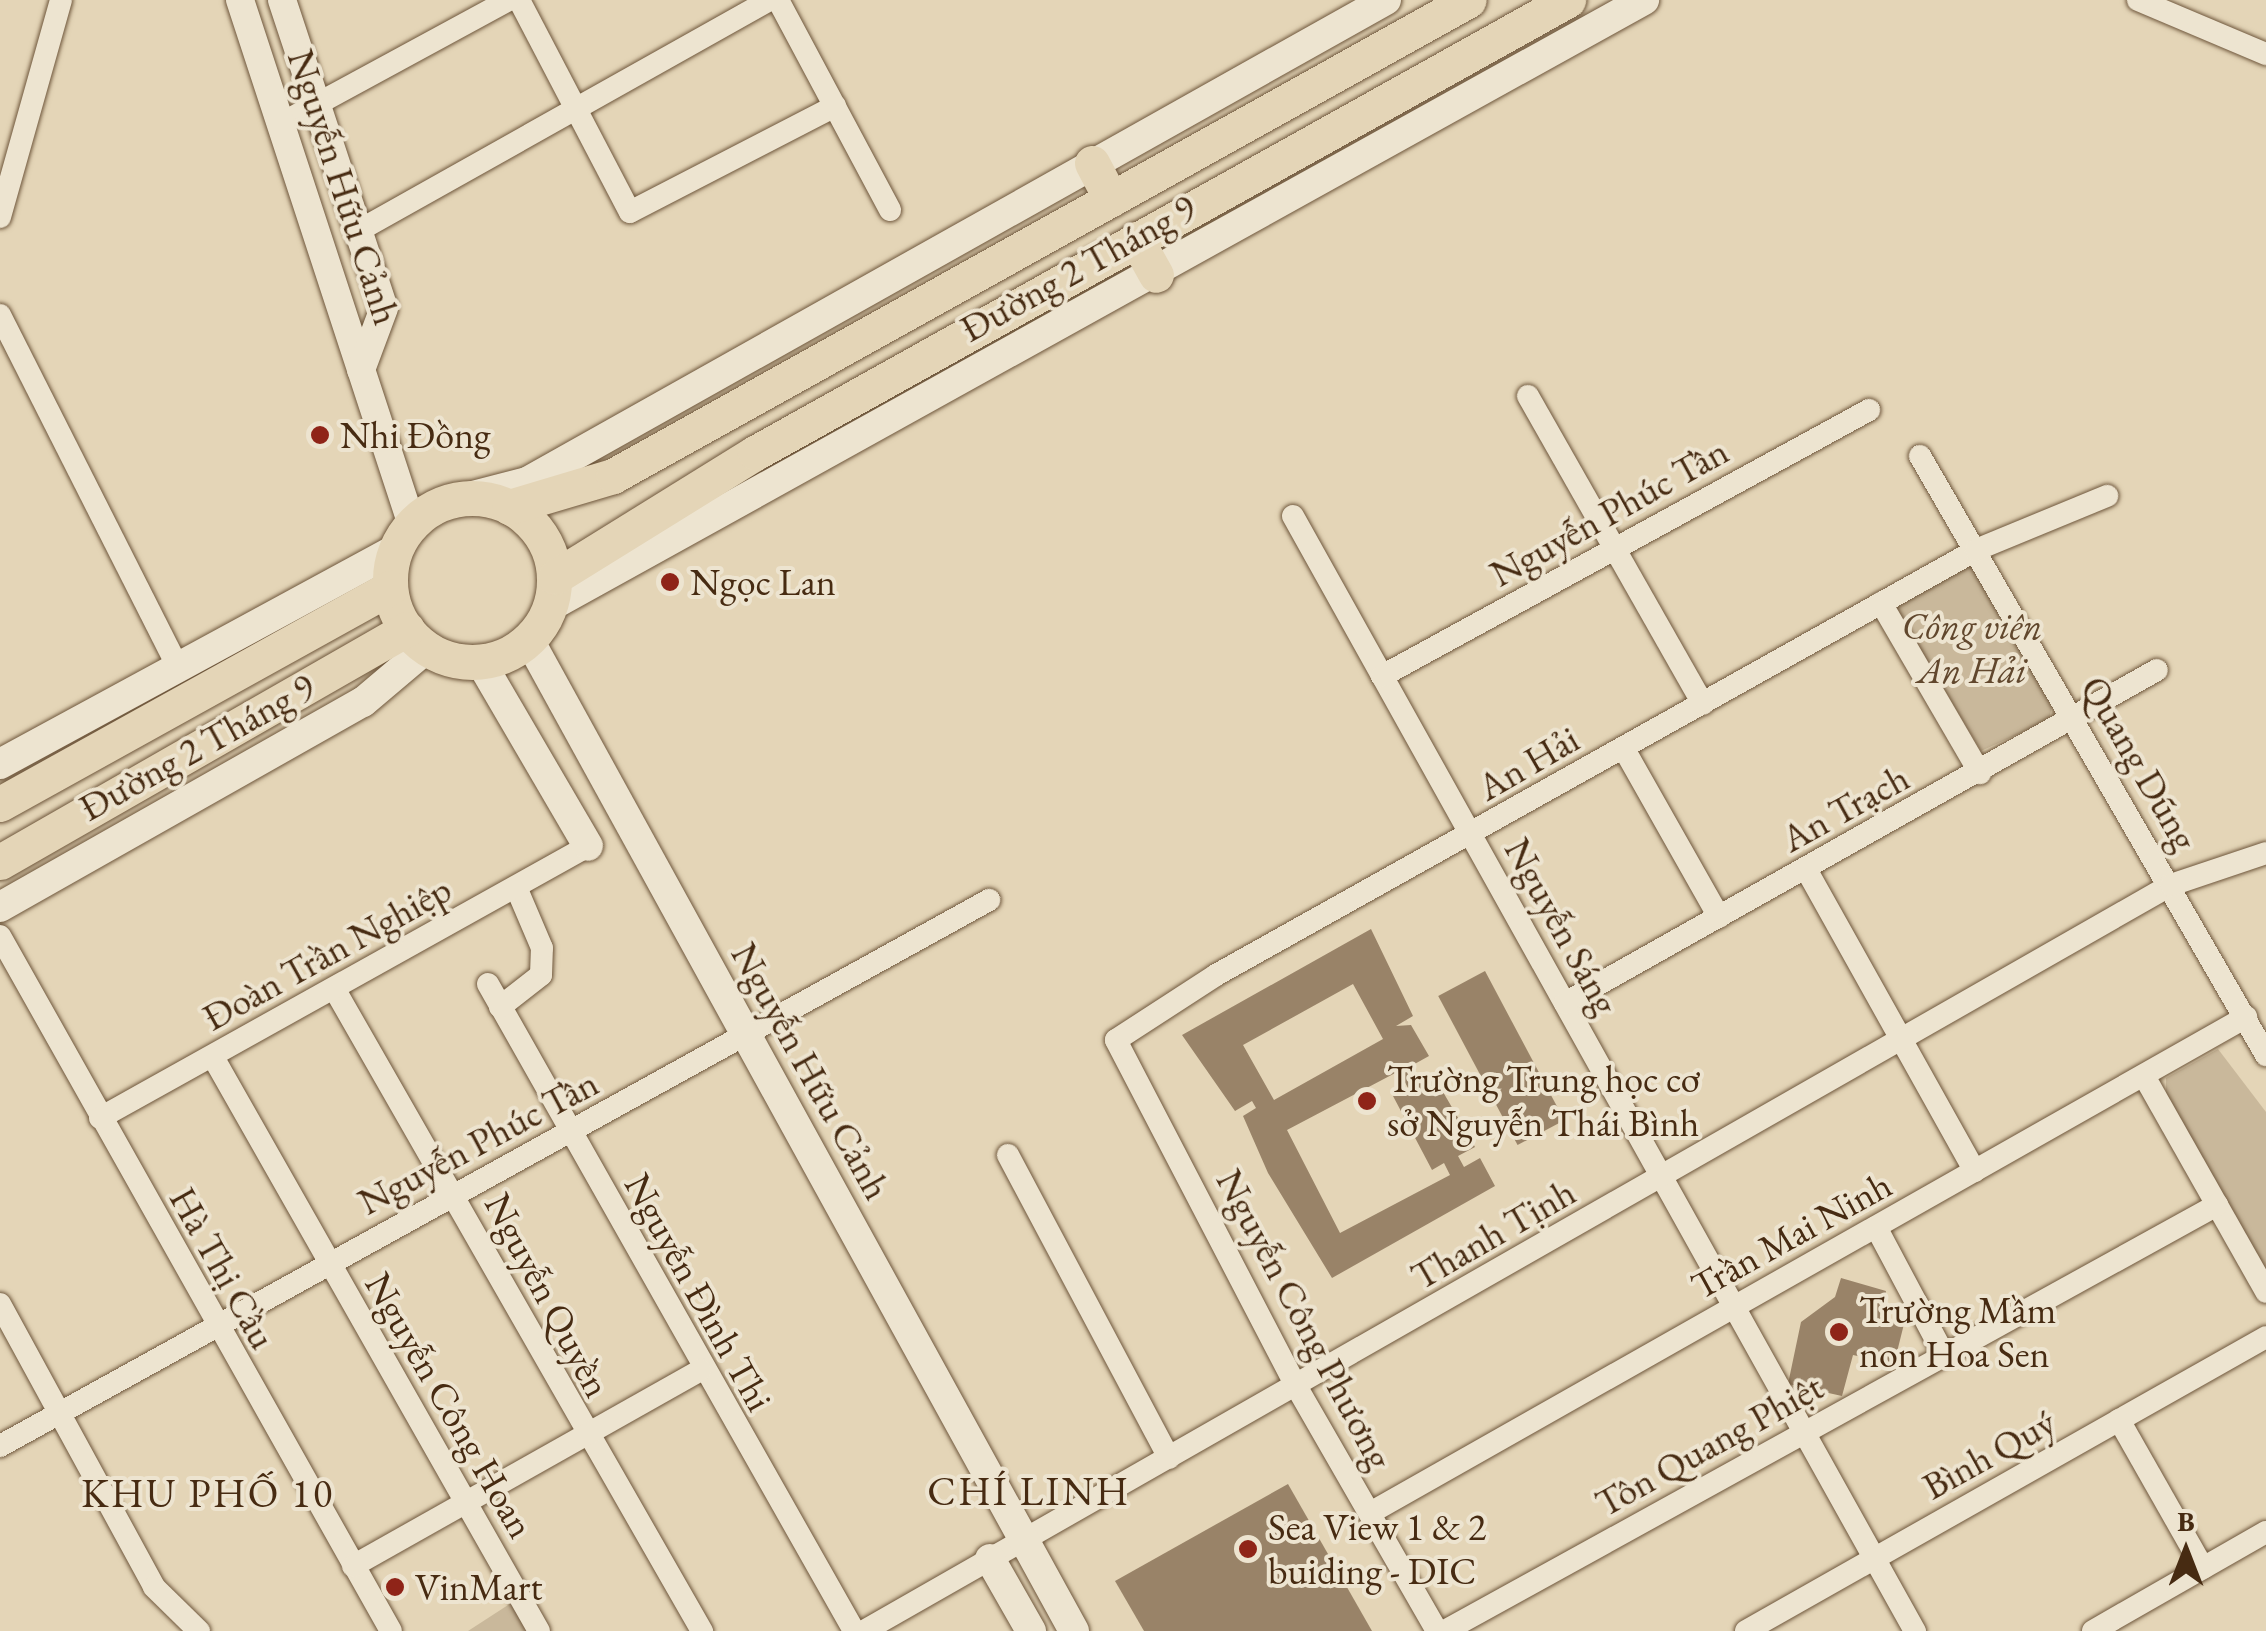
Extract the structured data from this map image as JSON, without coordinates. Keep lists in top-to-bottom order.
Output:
{
  "streets": {
    "main road": ["Nguyễn Hữu Cảnh", "Đường 2 Tháng 9"],
    "street": [
      "Nguyễn Phúc Tần",
      "An Hải",
      "Quang Dũng",
      "An Trạch",
      "Nguyễn Sáng",
      "Đoàn Trần Nghiệp",
      "Thanh Tịnh",
      "Trần Mai Ninh",
      "Hà Thị Cầu",
      "Nguyễn Đình Thi",
      "Nguyễn Quyền",
      "Nguyễn Công Phương",
      "Nguyễn Công Hoan",
      "Tôn Quang Phiệt",
      "Bình Quý"
    ]
  },
  "crossings": [
    ["Nguyễn Hữu Cảnh", "Đường 2 Tháng 9"],
    ["Nguyễn Hữu Cảnh", "Nguyễn Phúc Tần"],
    ["Nguyễn Hữu Cảnh", "Thanh Tịnh"],
    ["Nguyễn Phúc Tần", "Nguyễn Sáng"],
    ["Nguyễn Phúc Tần", "Hà Thị Cầu"],
    ["Nguyễn Phúc Tần", "Nguyễn Đình Thi"],
    ["Nguyễn Phúc Tần", "Nguyễn Quyền"],
    ["Nguyễn Phúc Tần", "Nguyễn Công Hoan"],
    ["An Hải", "Quang Dũng"],
    ["An Hải", "Nguyễn Sáng"],
    ["An Hải", "Nguyễn Công Phương"],
    ["Quang Dũng", "An Trạch"],
    ["Quang Dũng", "Thanh Tịnh"],
    ["Quang Dũng", "Trần Mai Ninh"],
    ["An Trạch", "Nguyễn Sáng"],
    ["Nguyễn Sáng", "Thanh Tịnh"],
    ["Nguyễn Sáng", "Trần Mai Ninh"],
    ["Nguyễn Sáng", "Tôn Quang Phiệt"],
    ["Nguyễn Sáng", "Bình Quý"],
    ["Đoàn Trần Nghiệp", "Hà Thị Cầu"],
    ["Đoàn Trần Nghiệp", "Nguyễn Quyền"],
    ["Đoàn Trần Nghiệp", "Nguyễn Công Hoan"],
    ["Thanh Tịnh", "Nguyễn Công Phương"],
    ["Trần Mai Ninh", "Nguyễn Công Phương"],
    ["Nguyễn Công Phương", "Tôn Quang Phiệt"]
  ],
  "districts": ["CHÍ LINH", "KHU PHỐ 10"],
  "parks": ["Công viên An Hải"],
  "places": [
    "Nhi Đồng",
    "Ngọc Lan",
    "Trường Trung học cơ sở Nguyễn Thái Bình",
    "Trường Mầm non Hoa Sen",
    "Sea View 1 & 2 buiding - DIC",
    "VinMart"
  ],
  "north": "top"
}
